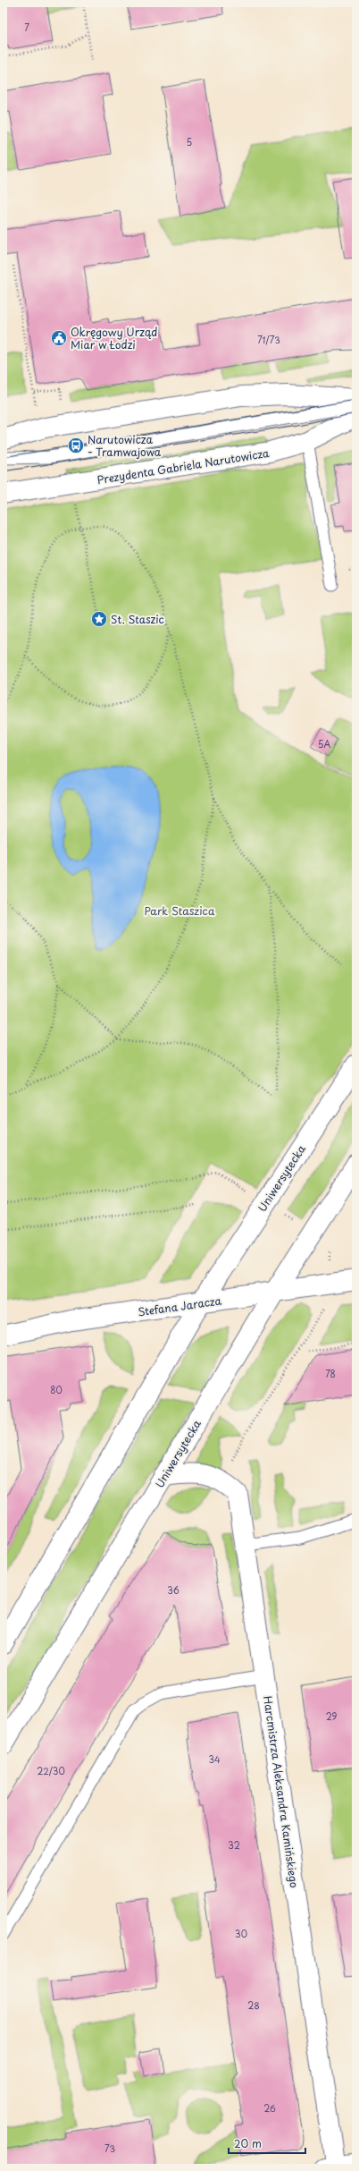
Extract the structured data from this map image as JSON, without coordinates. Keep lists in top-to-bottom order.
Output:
{
  "streets": {
    "street": [
      "Prezydenta Gabriela Narutowicza",
      "Uniwersytecka",
      "Stefana Jaracza",
      "Harcmistrza Aleksandra Kamińskiego"
    ]
  },
  "crossings": [
    ["Uniwersytecka", "Stefana Jaracza"]
  ],
  "parks": ["Park Staszica"],
  "places": {
    "public building": ["Okręgowy Urząd Miar w Łodzi"],
    "bus stop": ["Narutowicza - Tramwajowa"],
    "place": ["St. Staszic"]
  },
  "house_numbers": [
    "7",
    "5",
    "71/73",
    "5A",
    "78",
    "80",
    "36",
    "29",
    "34",
    "22/30",
    "32",
    "30",
    "28",
    "26",
    "73"
  ],
  "scale_bar": "20 m"
}
